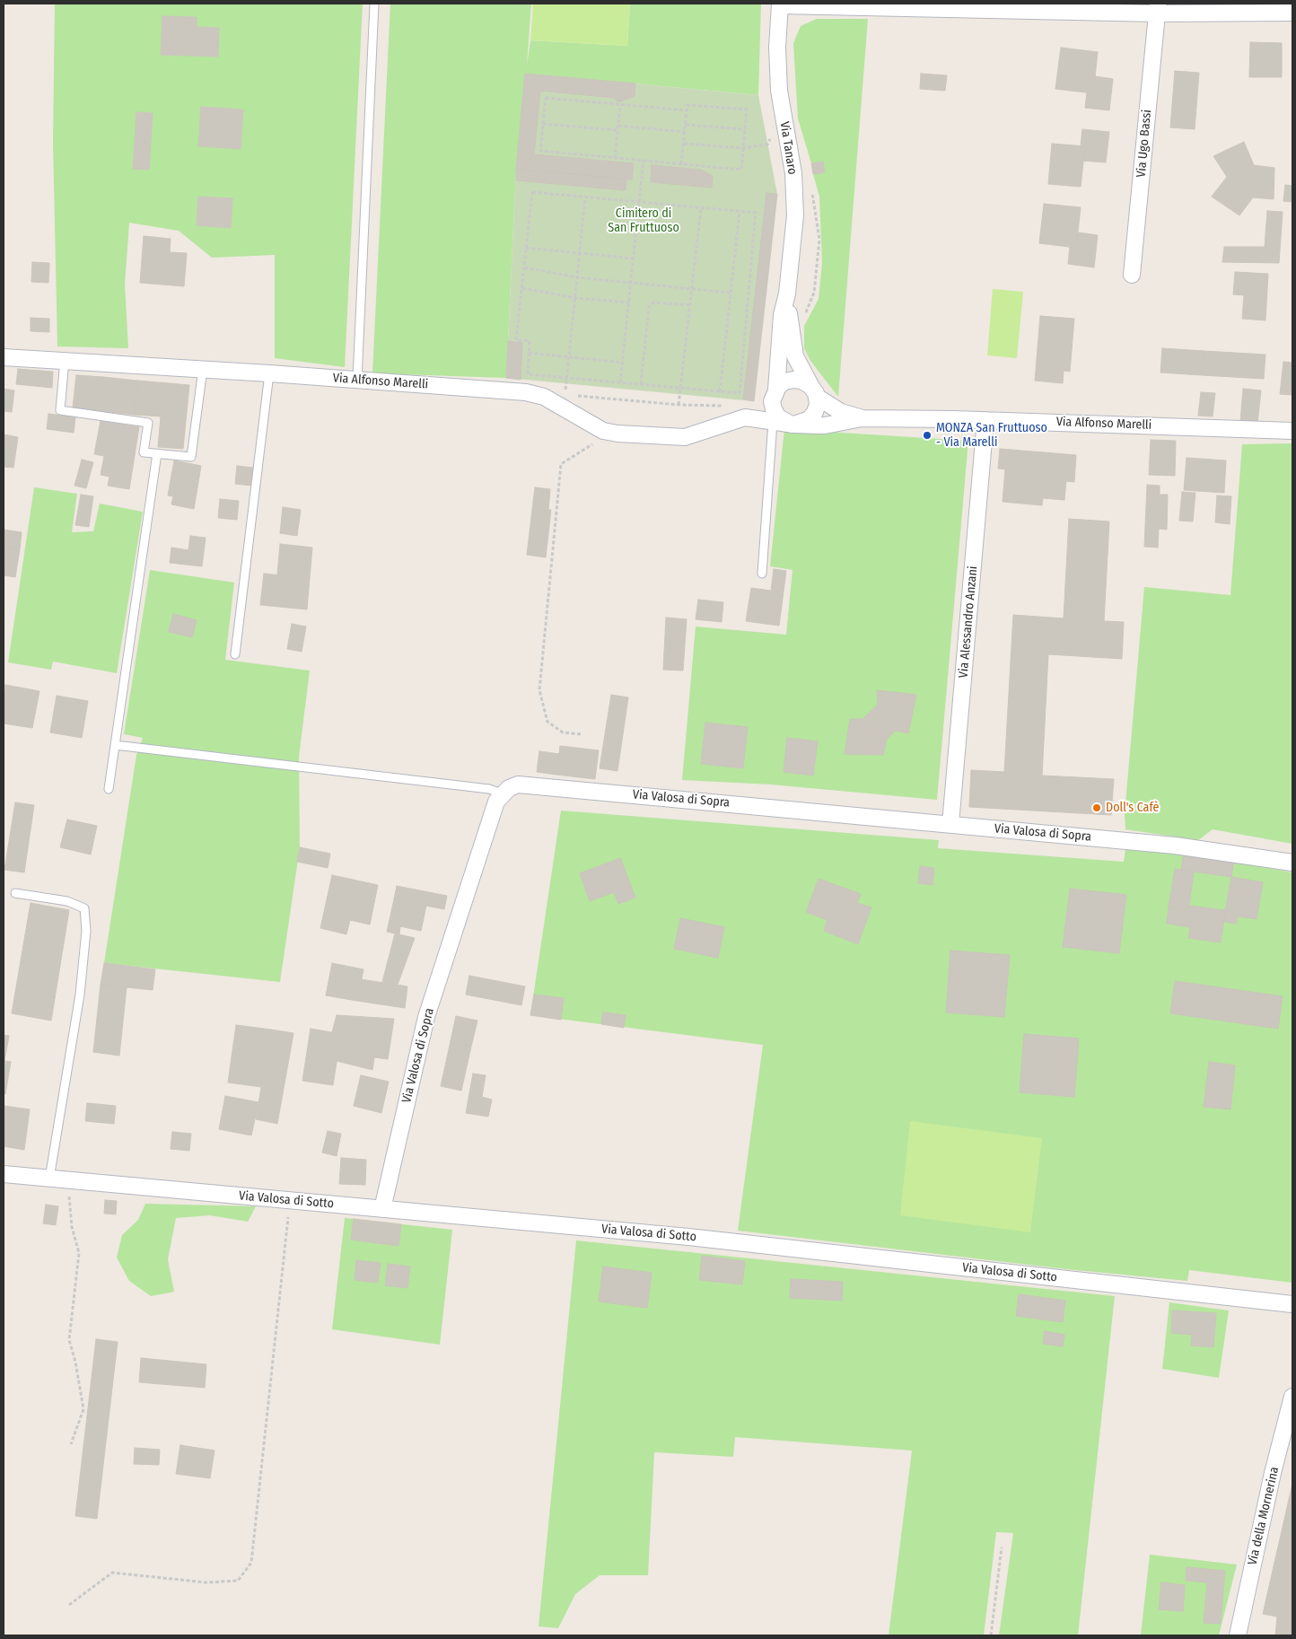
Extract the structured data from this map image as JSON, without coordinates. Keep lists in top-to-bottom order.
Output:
{
  "streets": {
    "street": [
      "Via Ugo Bassi",
      "Via Tanaro",
      "Via Alfonso Marelli",
      "Via Alessandro Anzani",
      "Via Valosa di Sopra",
      "Via Valosa di Sotto",
      "Via della Mornerina"
    ]
  },
  "crossings": [
    ["Via Tanaro", "Via Alfonso Marelli"],
    ["Via Alfonso Marelli", "Via Alessandro Anzani"],
    ["Via Alessandro Anzani", "Via Valosa di Sopra"],
    ["Via Valosa di Sopra", "Via Valosa di Sotto"]
  ],
  "parks": ["Cimitero di San Fruttuoso"],
  "places": ["MONZA San Fruttuoso - Via Marelli", "Doll's Cafè"]
}
